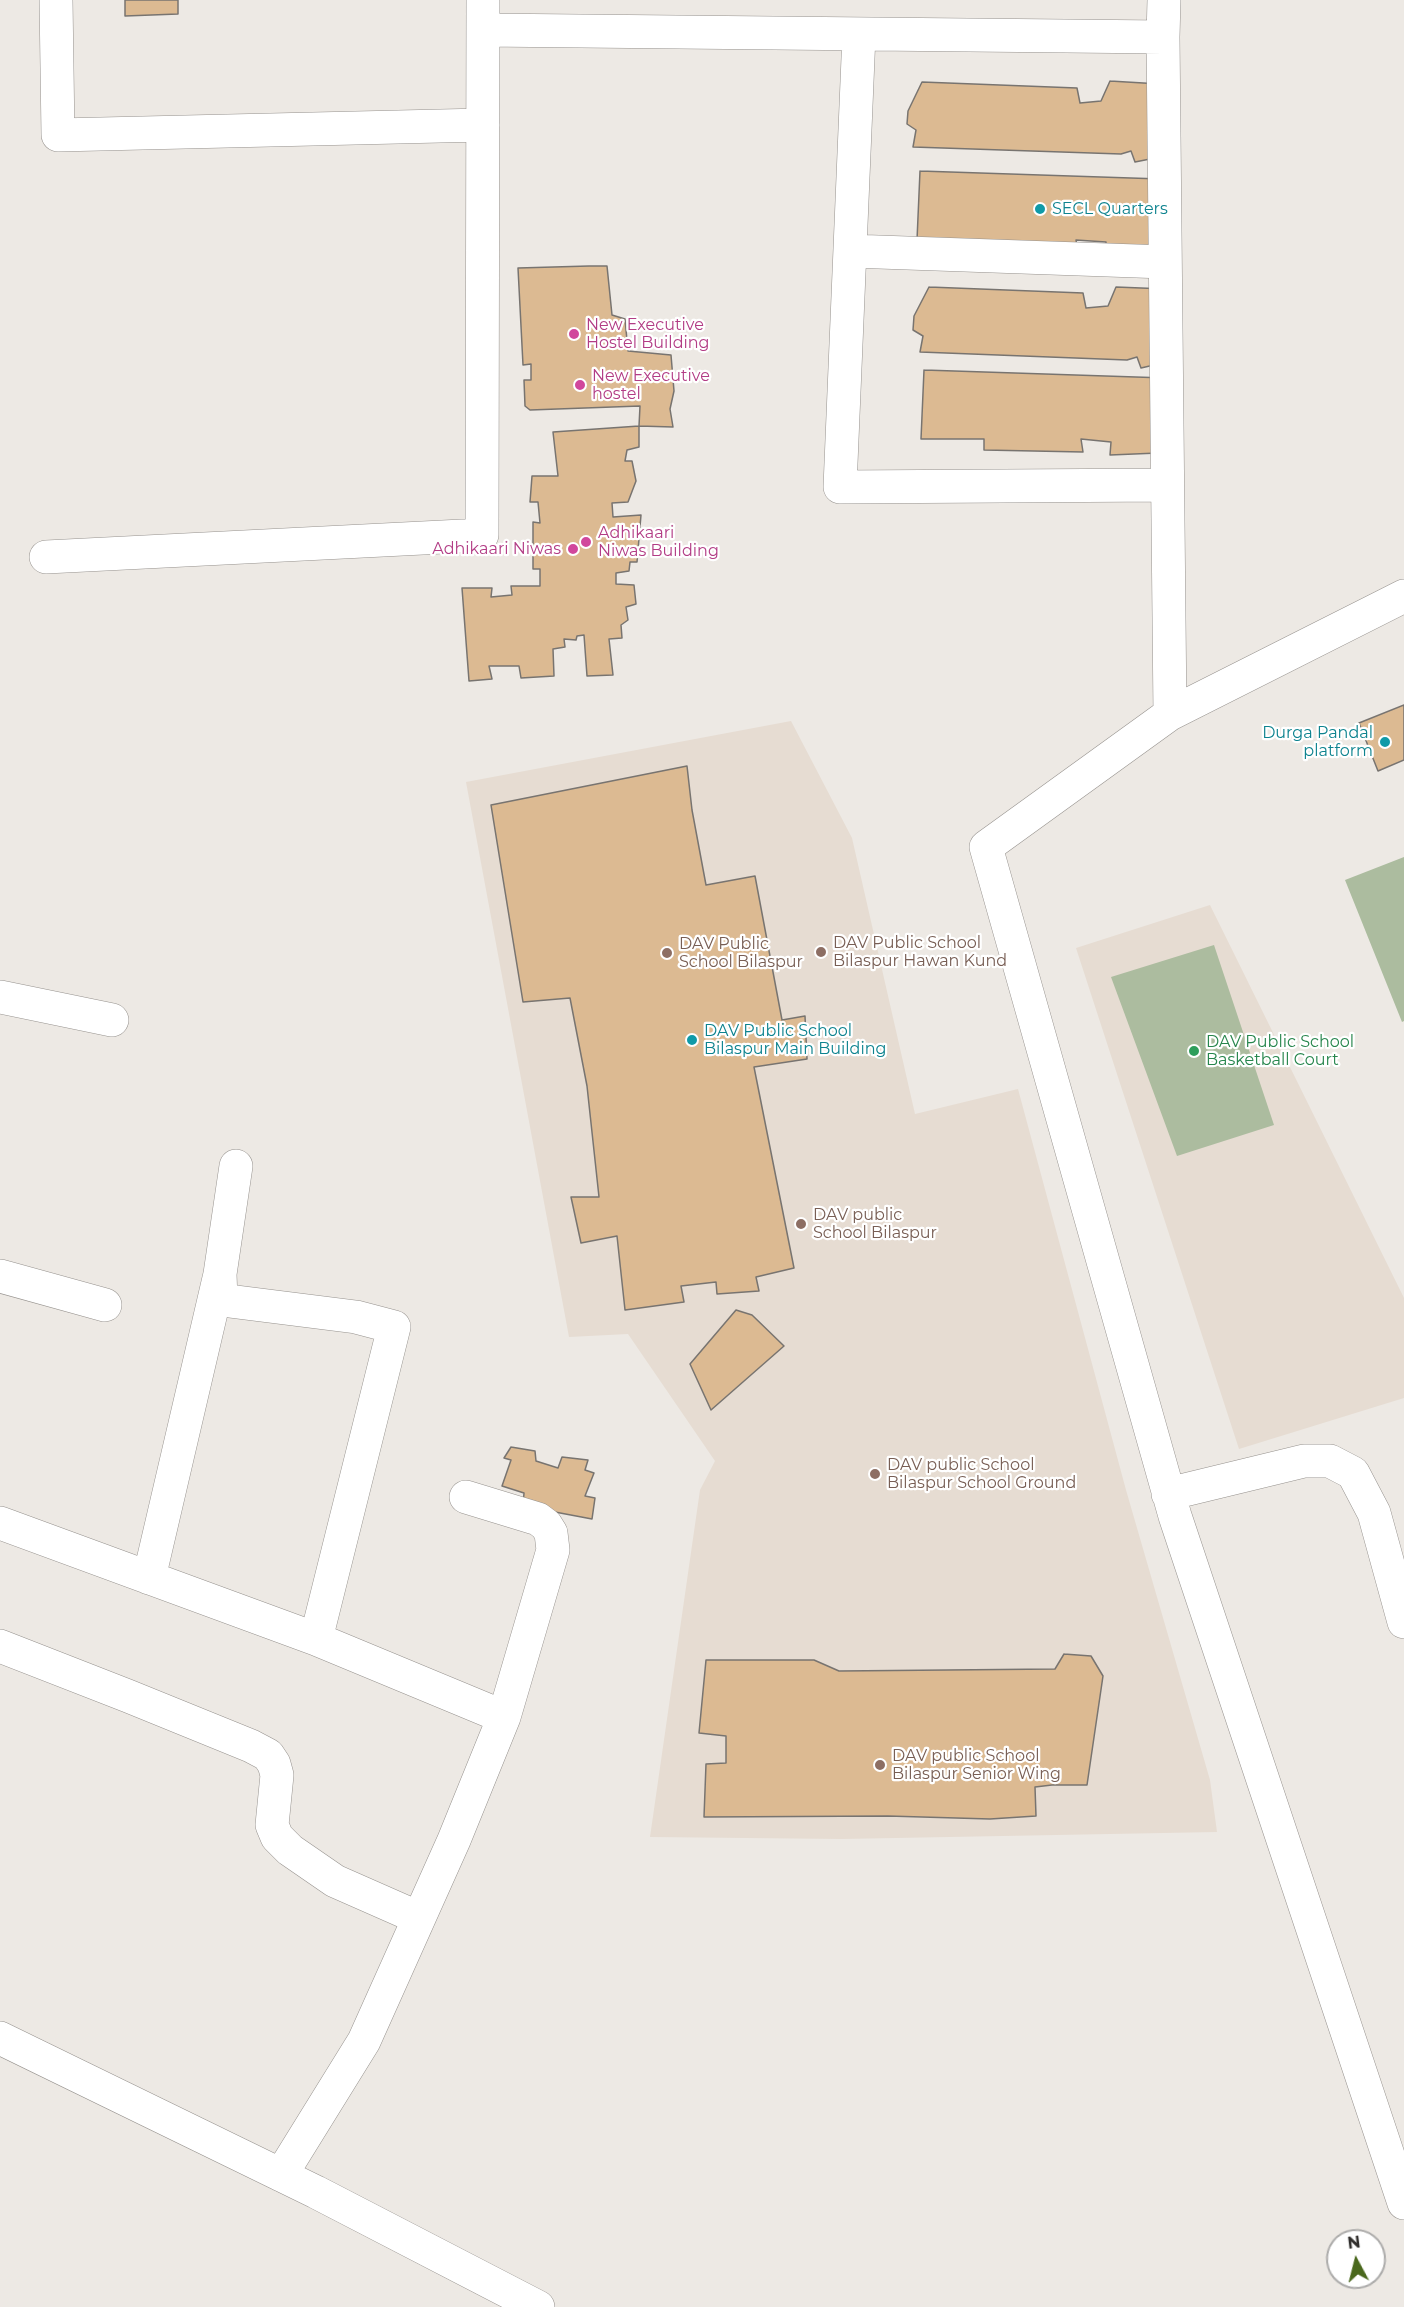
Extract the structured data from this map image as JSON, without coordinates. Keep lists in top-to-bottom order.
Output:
{
  "places": [
    "SECL Quarters",
    "New Executive Hostel Building",
    "New Executive hostel",
    "Adhikaari Niwas Building",
    "Adhikaari Niwas",
    "Durga Pandal platform",
    "DAV Public School Bilaspur Hawan Kund",
    "DAV Public School Bilaspur",
    "DAV Public School Bilaspur Main Building",
    "DAV Public School Basketball Court",
    "DAV public School Bilaspur",
    "DAV public School Bilaspur School Ground",
    "DAV public School Bilaspur Senior Wing"
  ],
  "north": "top"
}
